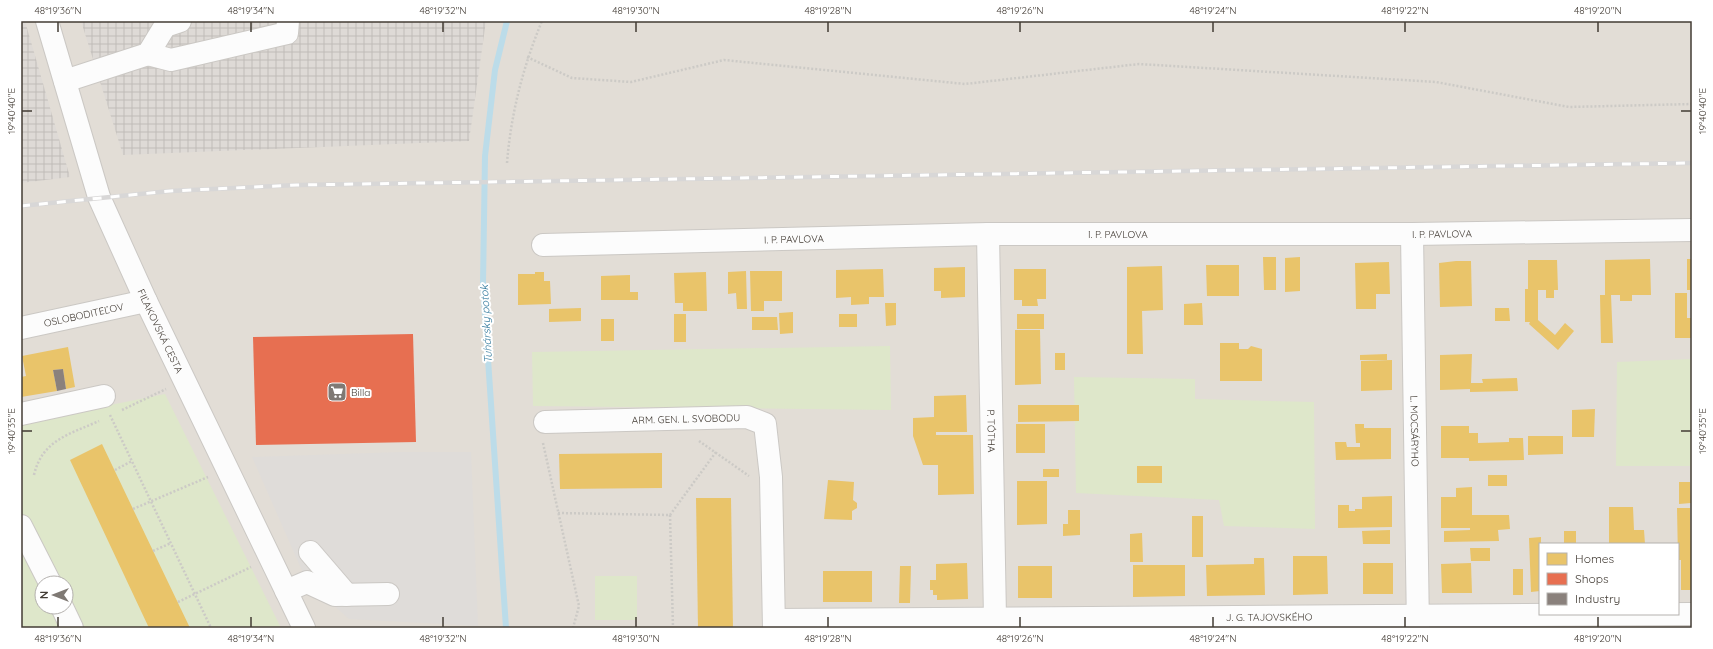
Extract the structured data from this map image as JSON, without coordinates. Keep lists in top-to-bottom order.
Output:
{
  "streets": {
    "street": [
      "I. P. PAVLOVA",
      "OSLOBODITEĽOV",
      "FIĽAKOVSKÁ CESTA",
      "ARM. GEN. L. SVOBODU",
      "P. TÓTHA",
      "L. MOCSÁRYHO",
      "J. G. TAJOVSKÉHO"
    ]
  },
  "crossings": [
    ["I. P. PAVLOVA", "P. TÓTHA"],
    ["I. P. PAVLOVA", "L. MOCSÁRYHO"],
    ["OSLOBODITEĽOV", "FIĽAKOVSKÁ CESTA"],
    ["ARM. GEN. L. SVOBODU", "J. G. TAJOVSKÉHO"],
    ["P. TÓTHA", "J. G. TAJOVSKÉHO"],
    ["L. MOCSÁRYHO", "J. G. TAJOVSKÉHO"]
  ],
  "water": ["Tuhársky potok"],
  "places": {
    "supermarket": ["Billa"]
  },
  "legend": ["Homes", "Shops", "Industry"],
  "north": "left",
  "coordinates": [
    "48°19'36\"N",
    "48°19'34\"N",
    "48°19'32\"N",
    "48°19'30\"N",
    "48°19'28\"N",
    "48°19'26\"N",
    "48°19'24\"N",
    "48°19'22\"N",
    "48°19'20\"N",
    "19°40'40\"E",
    "19°40'35\"E"
  ]
}
